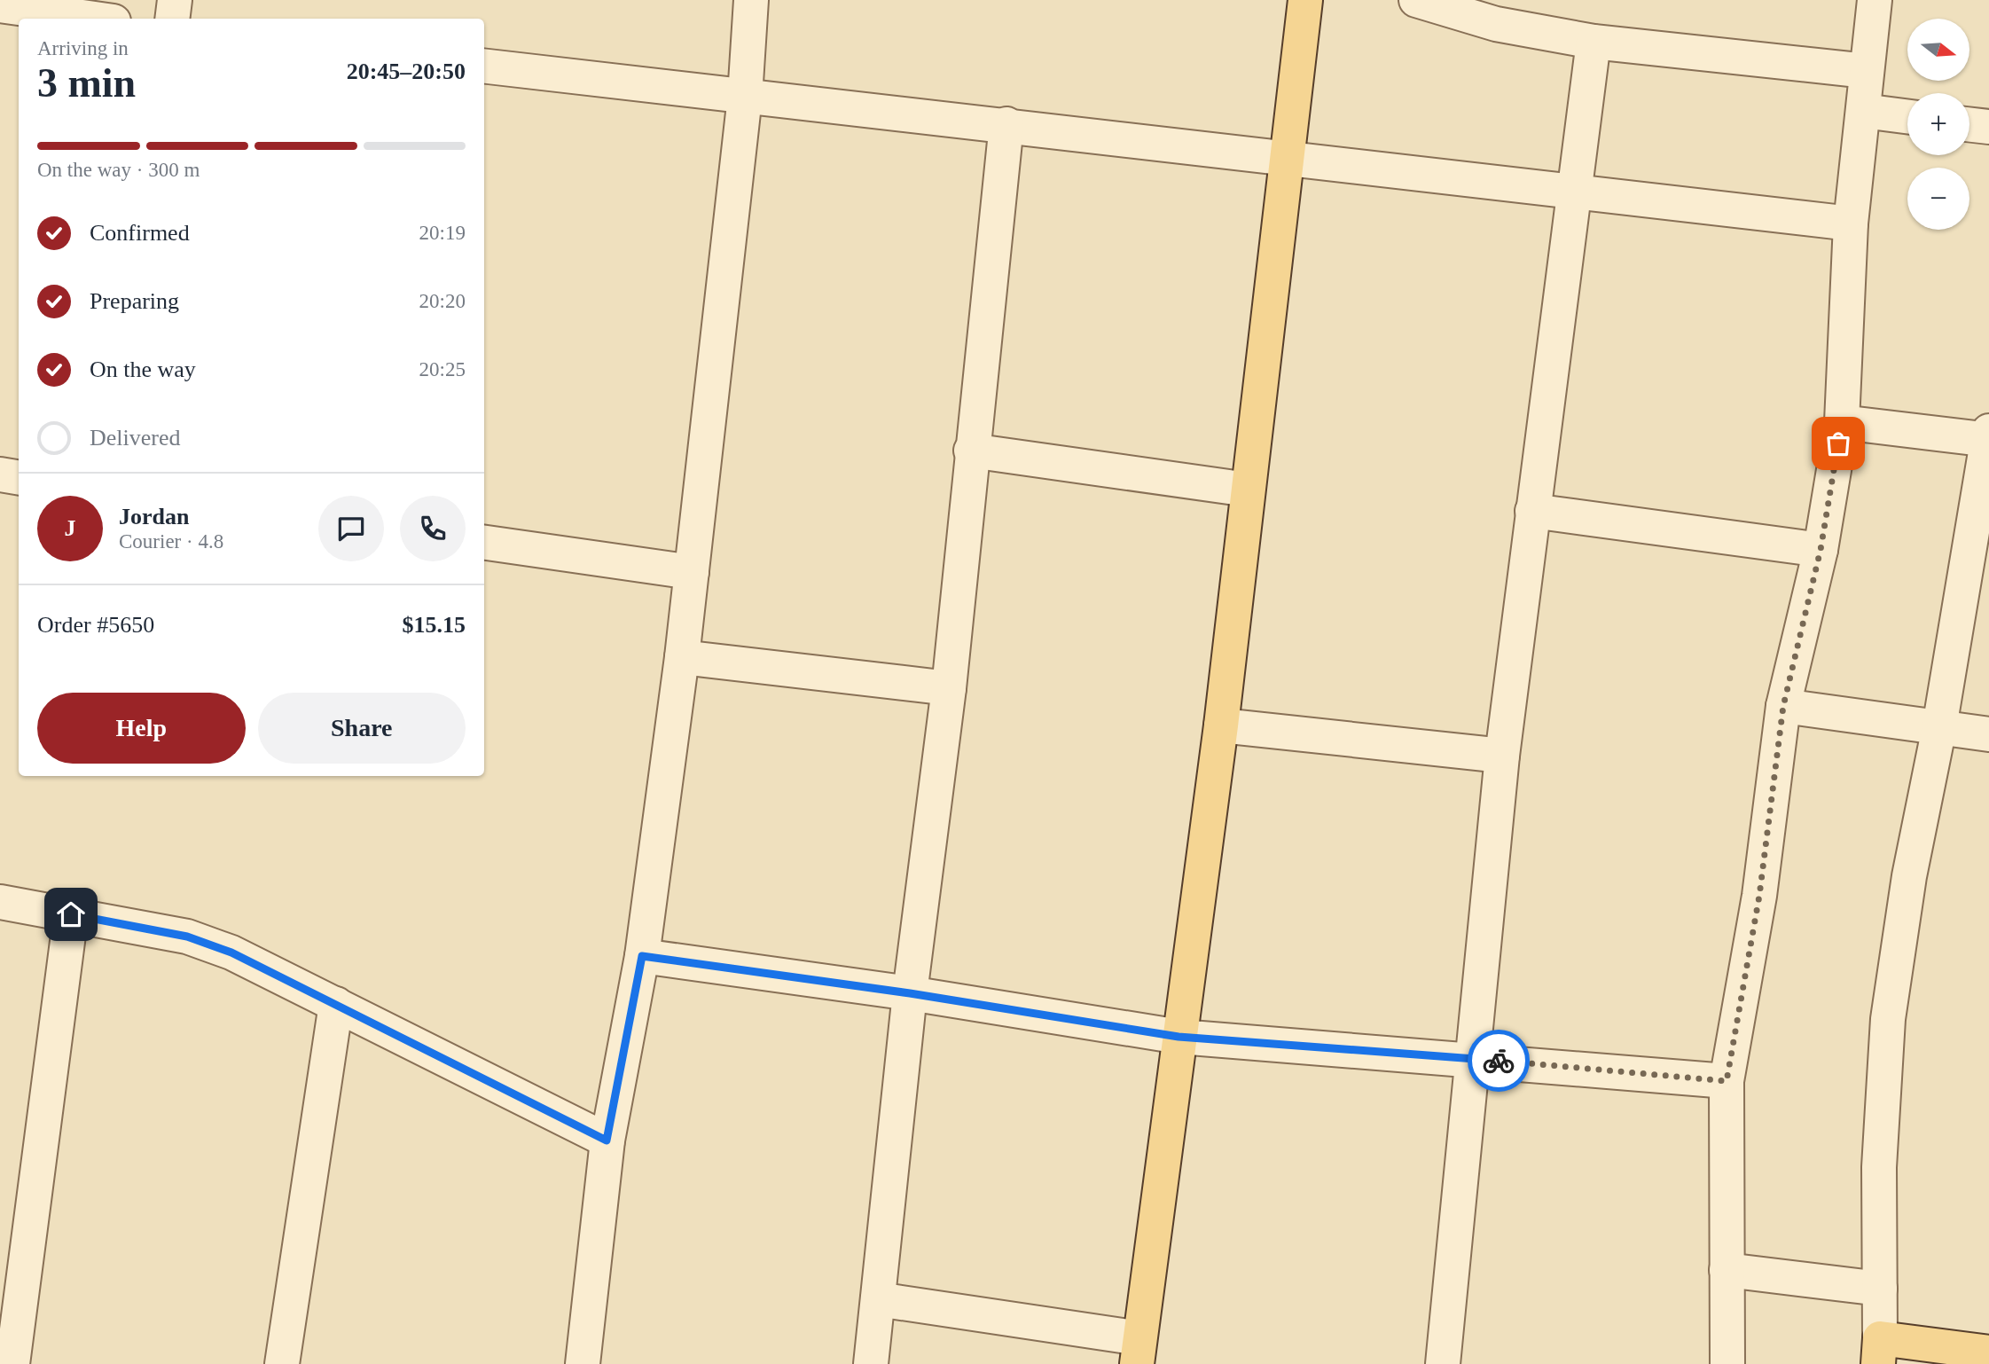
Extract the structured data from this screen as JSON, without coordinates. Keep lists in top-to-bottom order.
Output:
{
  "north": "right",
  "page": {
    "map_buttons": ["+", "−"],
    "heading": ["3 min", "Arriving in", "20:45–20:50"],
    "panel": [
      "Jordan",
      "Courier · 4.8",
      "Order #5650",
      "$15.15"
    ],
    "bar": "On the way · 300 m",
    "list": [
      ["Confirmed", "20:19"],
      ["Preparing", "20:20"],
      ["On the way", "20:25"],
      "Delivered"
    ],
    "round": "J",
    "buttons": ["Help", "Share"]
  }
}
